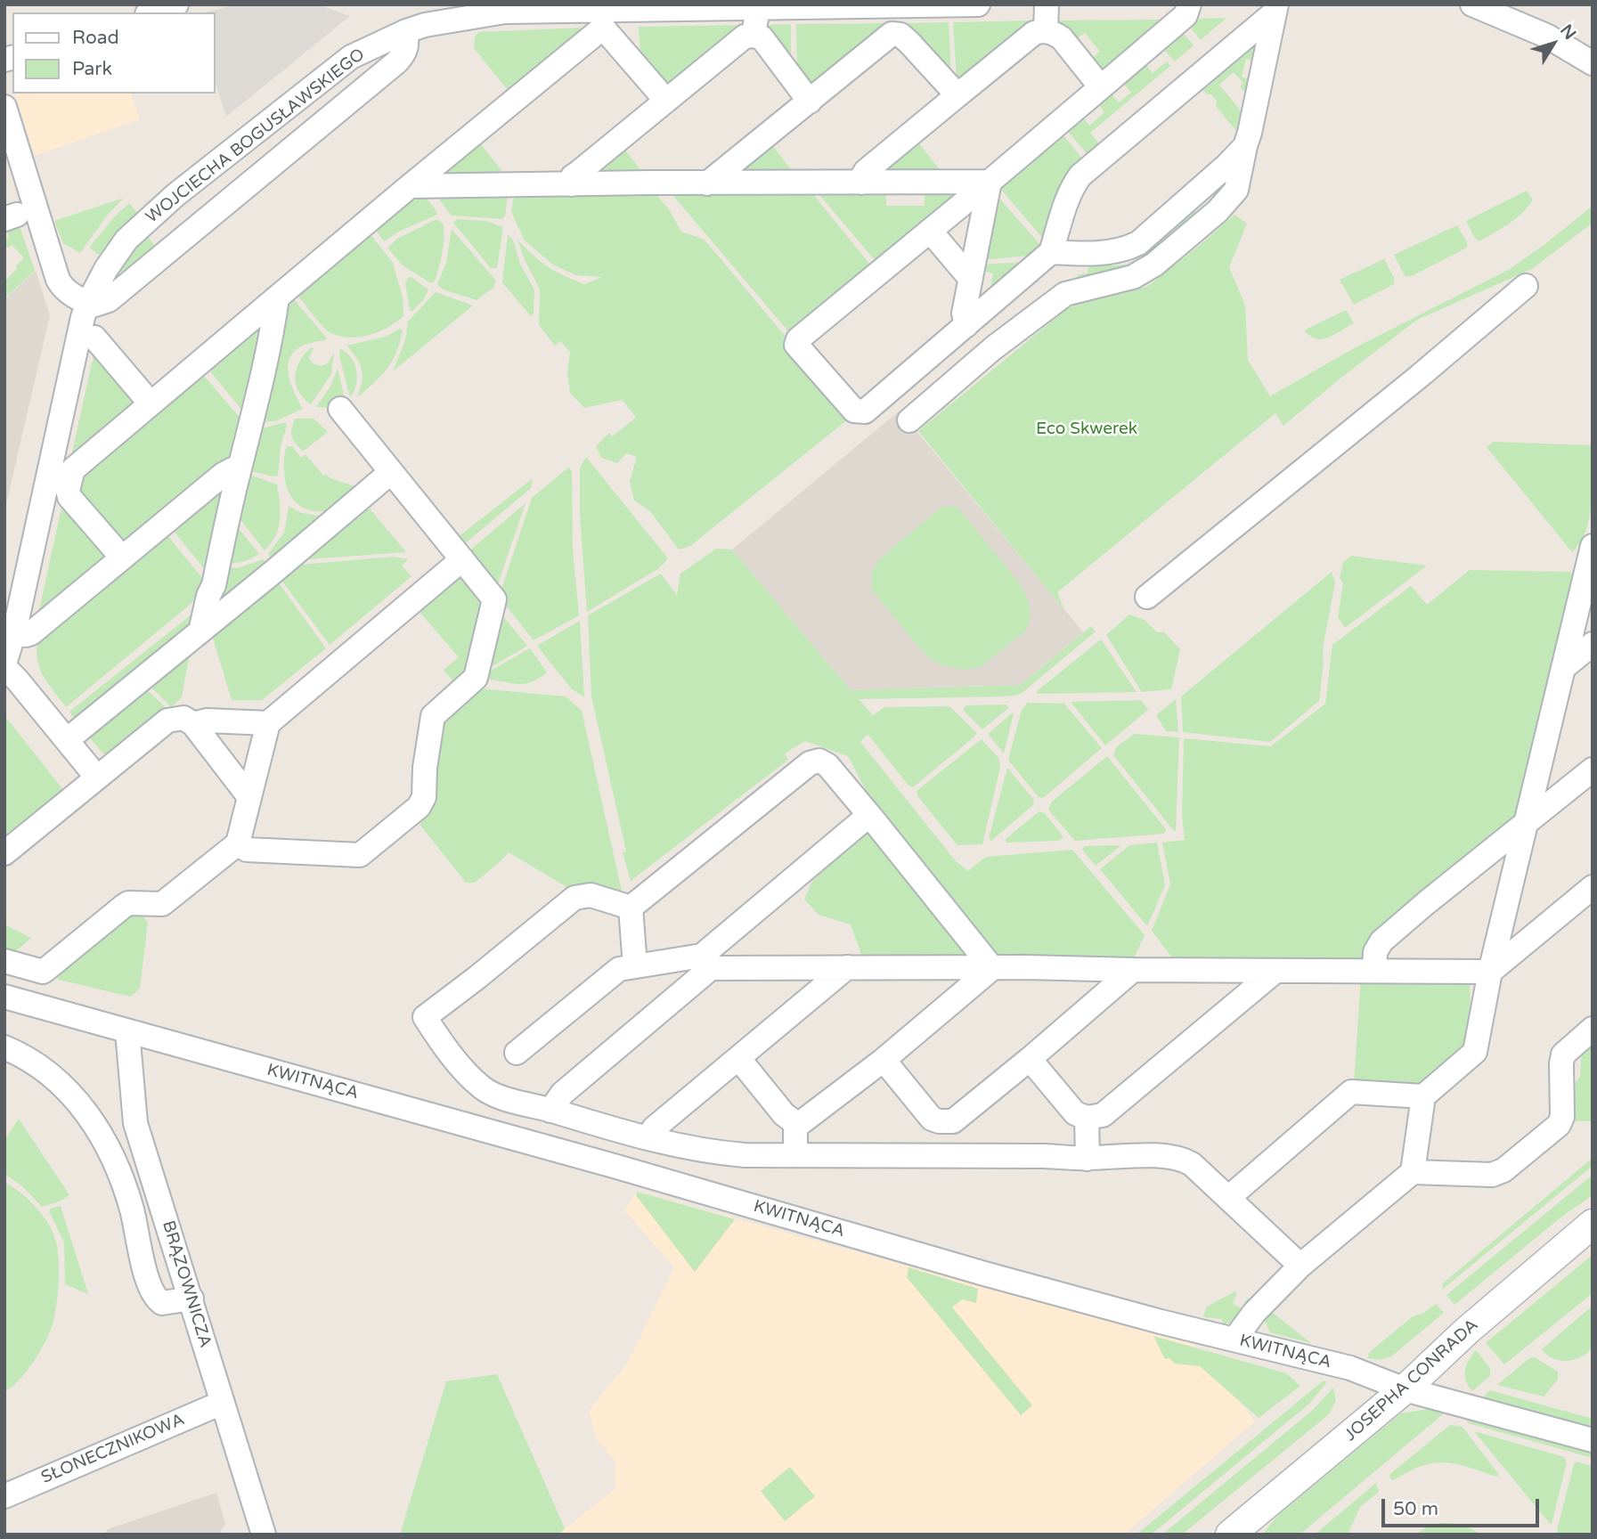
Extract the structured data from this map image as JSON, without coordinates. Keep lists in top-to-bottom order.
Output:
{
  "streets": {
    "street": [
      "WOJCIECHA BOGUSŁAWSKIEGO",
      "KWITNĄCA",
      "BRĄZOWNICZA",
      "JOSEPHA CONRADA",
      "SŁONECZNIKOWA"
    ]
  },
  "crossings": [
    ["KWITNĄCA", "BRĄZOWNICZA"],
    ["KWITNĄCA", "JOSEPHA CONRADA"],
    ["BRĄZOWNICZA", "SŁONECZNIKOWA"]
  ],
  "parks": ["Eco Skwerek"],
  "legend": ["Road", "Park"],
  "scale_bar": "50 m",
  "north": "top right"
}
